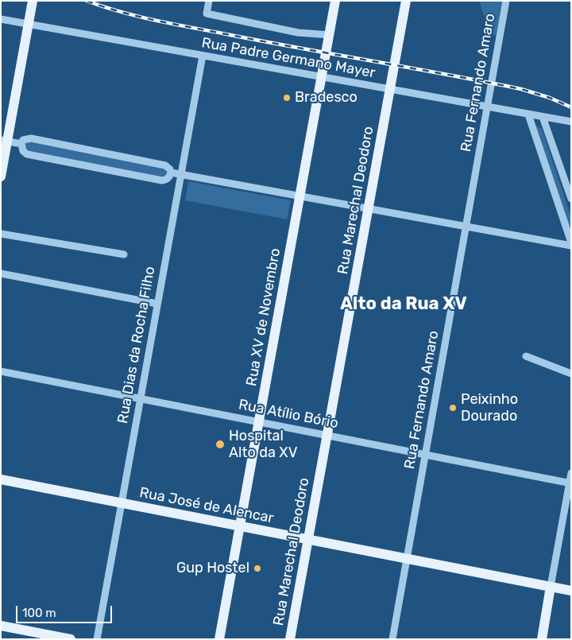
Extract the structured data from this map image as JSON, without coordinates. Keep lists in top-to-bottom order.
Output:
{
  "streets": {
    "main road": ["Rua Marechal Deodoro", "Rua XV de Novembro", "Rua José de Alencar"],
    "street": [
      "Rua Padre Germano Mayer",
      "Rua Fernando Amaro",
      "Rua Dias da Rocha Filho",
      "Rua Atílio Bório"
    ]
  },
  "crossings": [
    ["Rua Padre Germano Mayer", "Rua Fernando Amaro"],
    ["Rua Padre Germano Mayer", "Rua Marechal Deodoro"],
    ["Rua Padre Germano Mayer", "Rua XV de Novembro"],
    ["Rua Padre Germano Mayer", "Rua Dias da Rocha Filho"],
    ["Rua Fernando Amaro", "Rua Atílio Bório"],
    ["Rua Fernando Amaro", "Rua José de Alencar"],
    ["Rua Marechal Deodoro", "Rua Atílio Bório"],
    ["Rua Marechal Deodoro", "Rua José de Alencar"],
    ["Rua XV de Novembro", "Rua Atílio Bório"],
    ["Rua XV de Novembro", "Rua José de Alencar"],
    ["Rua Dias da Rocha Filho", "Rua Atílio Bório"],
    ["Rua Dias da Rocha Filho", "Rua José de Alencar"]
  ],
  "districts": ["Alto da Rua XV"],
  "places": [
    "Bradesco",
    "Peixinho Dourado",
    "Hospital Alto da XV",
    "Gup Hostel"
  ],
  "scale_bar": "100 m"
}
